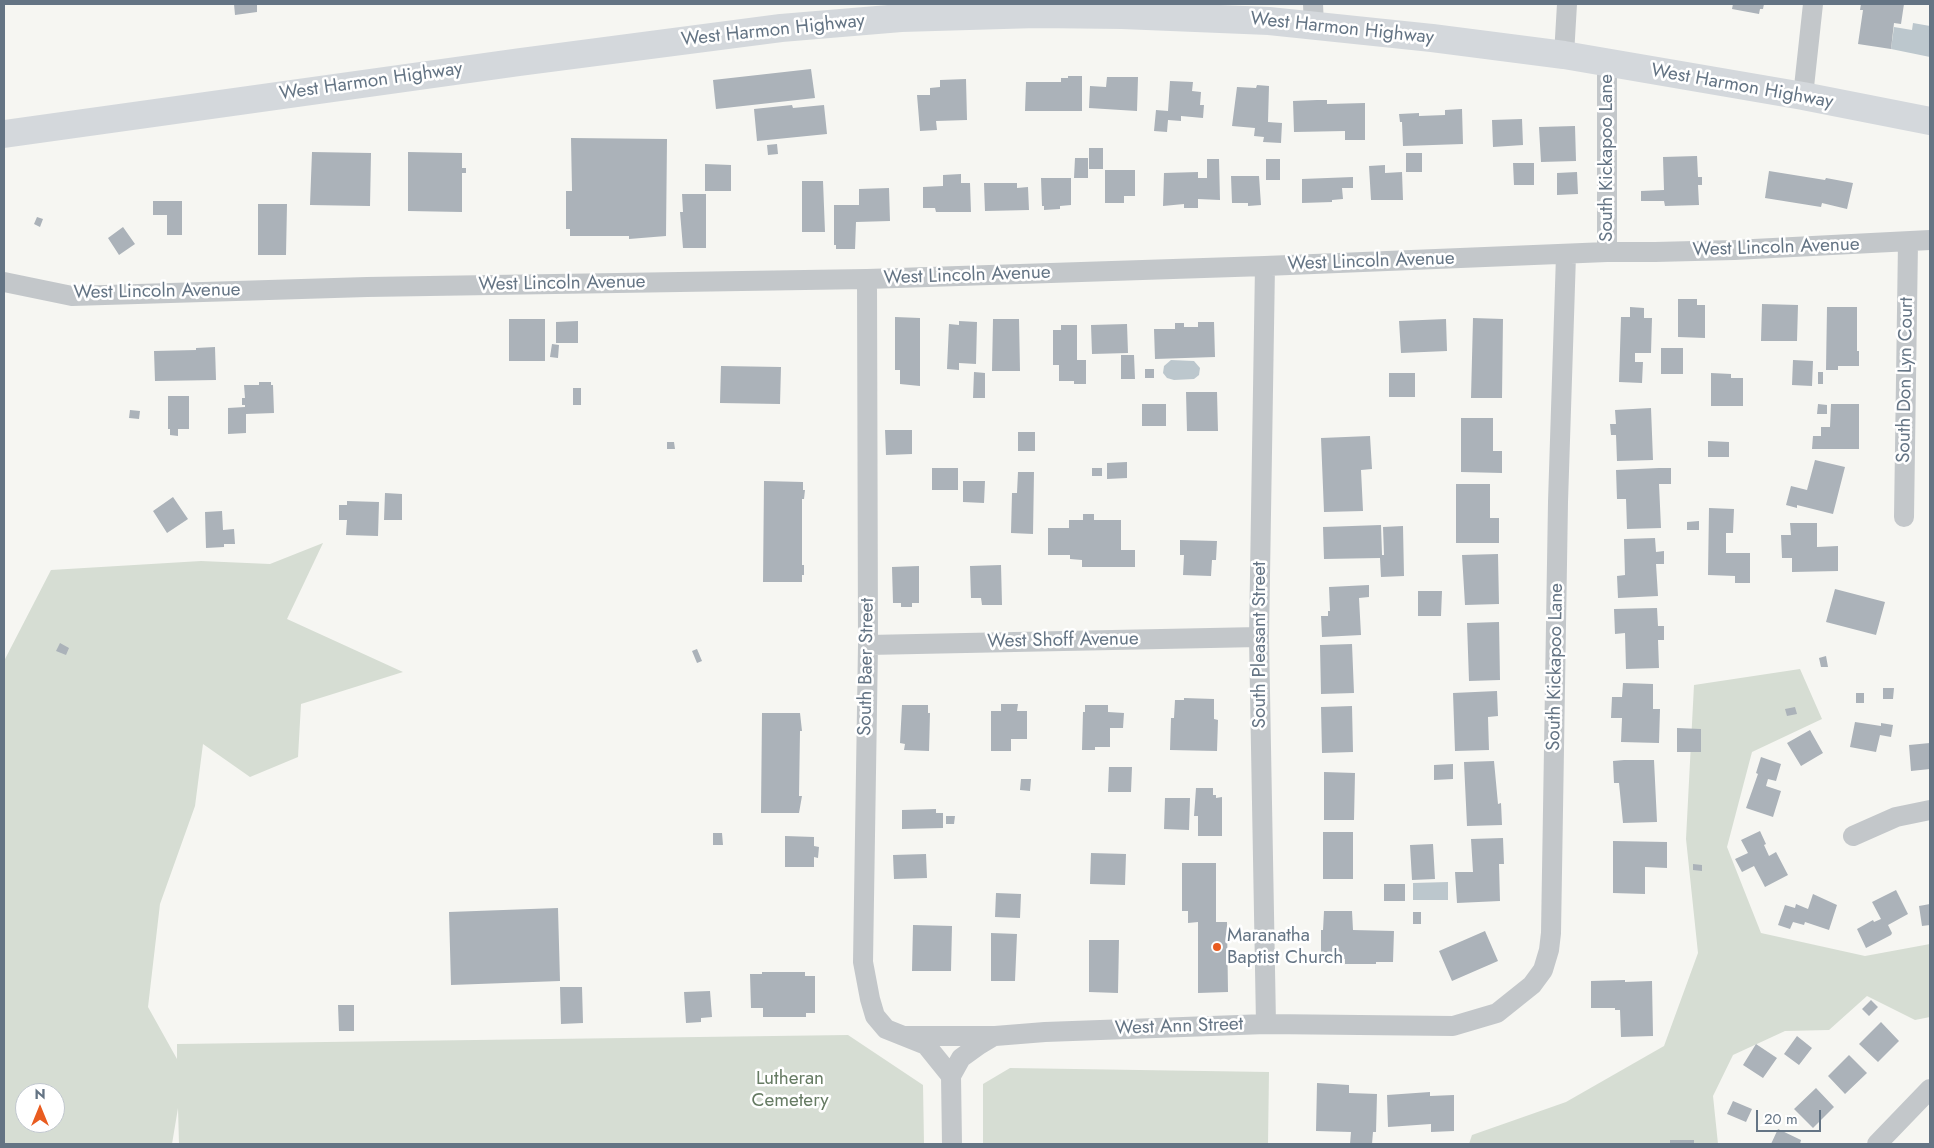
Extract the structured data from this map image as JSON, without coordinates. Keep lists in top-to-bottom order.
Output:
{
  "streets": {
    "main road": ["West Harmon Highway"],
    "street": [
      "South Kickapoo Lane",
      "West Lincoln Avenue",
      "South Don Lyn Court",
      "West Shoff Avenue",
      "South Pleasant Street",
      "South Baer Street",
      "West Ann Street"
    ]
  },
  "crossings": [
    ["West Harmon Highway", "South Kickapoo Lane"],
    ["South Kickapoo Lane", "West Lincoln Avenue"],
    ["South Kickapoo Lane", "West Ann Street"],
    ["West Lincoln Avenue", "South Don Lyn Court"],
    ["West Lincoln Avenue", "South Pleasant Street"],
    ["West Lincoln Avenue", "South Baer Street"],
    ["West Shoff Avenue", "South Pleasant Street"],
    ["West Shoff Avenue", "South Baer Street"],
    ["South Pleasant Street", "West Ann Street"],
    ["South Baer Street", "West Ann Street"]
  ],
  "parks": ["Lutheran Cemetery"],
  "places": ["Maranatha Baptist Church"],
  "scale_bar": "20 m",
  "north": "top"
}
